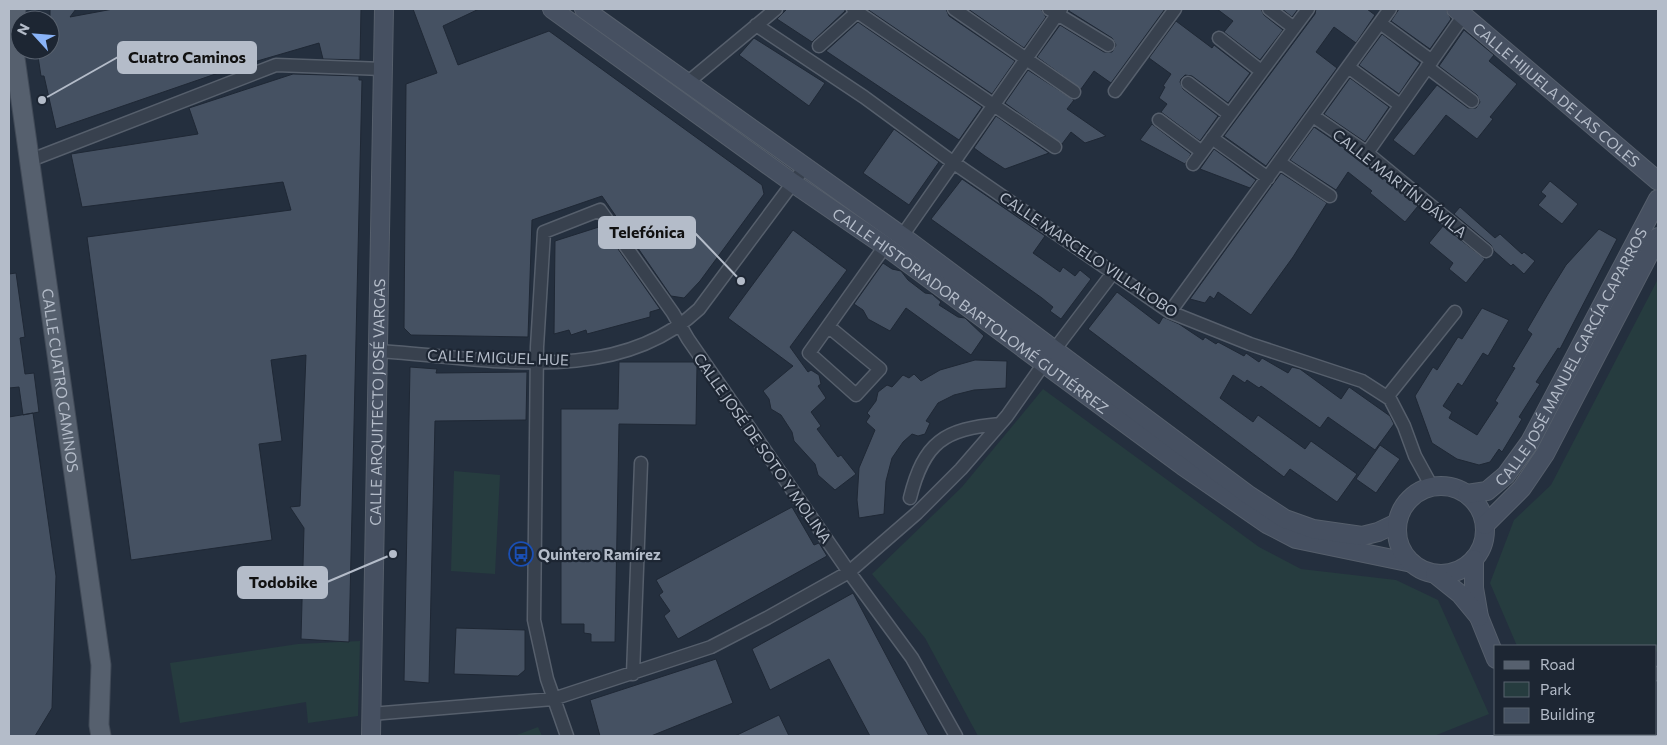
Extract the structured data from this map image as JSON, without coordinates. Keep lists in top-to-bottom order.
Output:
{
  "streets": {
    "main road": ["CALLE CUATRO CAMINOS"],
    "street": [
      "CALLE HIJUELA DE LAS COLES",
      "CALLE MARTÍN DÁVILA",
      "CALLE MARCELO VILLALOBO",
      "CALLE HISTORIADOR BARTOLOMÉ GUTIÉRREZ",
      "CALLE JOSÉ MANUEL GARCÍA CAPARROS",
      "CALLE MIGUEL HUE",
      "CALLE ARQUITECTO JOSÉ VARGAS",
      "CALLE JOSÉ DE SOTO Y MOLINA"
    ]
  },
  "crossings": [
    ["CALLE MARCELO VILLALOBO", "CALLE HISTORIADOR BARTOLOMÉ GUTIÉRREZ"],
    ["CALLE MARCELO VILLALOBO", "CALLE JOSÉ MANUEL GARCÍA CAPARROS"],
    ["CALLE HISTORIADOR BARTOLOMÉ GUTIÉRREZ", "CALLE JOSÉ MANUEL GARCÍA CAPARROS"],
    ["CALLE HISTORIADOR BARTOLOMÉ GUTIÉRREZ", "CALLE MIGUEL HUE"],
    ["CALLE MIGUEL HUE", "CALLE ARQUITECTO JOSÉ VARGAS"],
    ["CALLE MIGUEL HUE", "CALLE JOSÉ DE SOTO Y MOLINA"]
  ],
  "places": {
    "other": ["Cuatro Caminos", "Telefónica", "Todobike"],
    "bus stop": ["Quintero Ramírez"]
  },
  "legend": ["Road", "Park", "Building"],
  "north": "top left"
}
